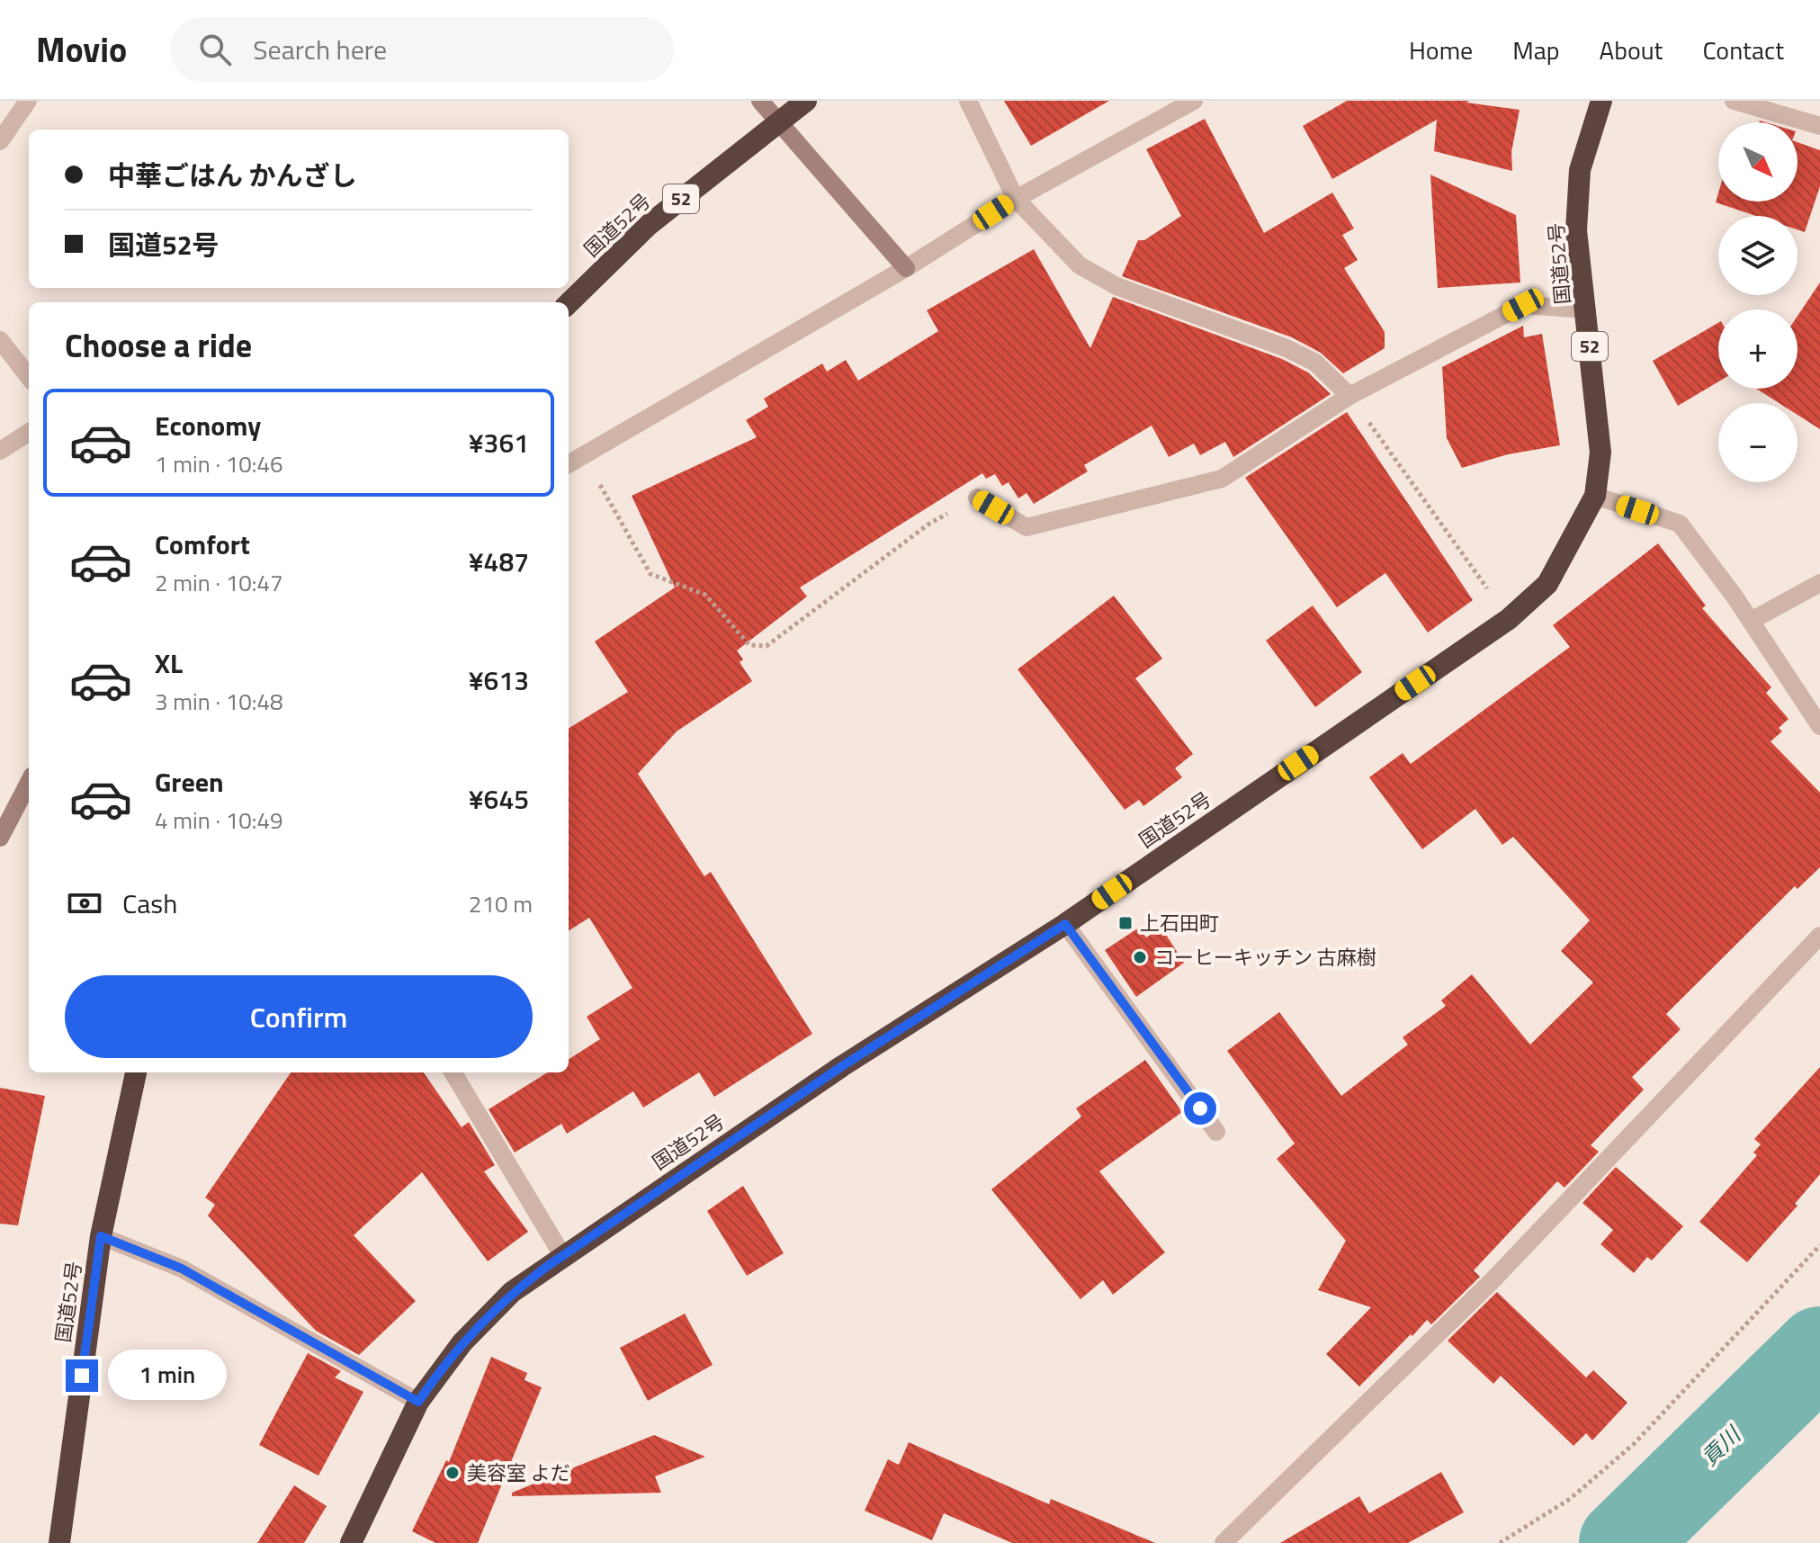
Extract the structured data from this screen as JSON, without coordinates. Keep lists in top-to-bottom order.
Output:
{
  "streets": {
    "highway": ["52", "国道52号"]
  },
  "water": ["貢川"],
  "places": {
    "transit": ["上石田町"],
    "other": ["コーヒーキッチン 古麻樹", "美容室 よだ"]
  },
  "north": "bottom right",
  "page": {
    "header": "Movio",
    "search": "Search here",
    "nav": [
      "Home",
      "Map",
      "About",
      "Contact"
    ],
    "map_buttons": ["+", "−"],
    "banner": ["中華ごはん かんざし", "国道52号"],
    "heading": "Choose a ride",
    "list": [
      {
        "name": "Economy",
        "note": "1 min · 10:46",
        "value": "¥361"
      },
      {
        "name": "Comfort",
        "note": "2 min · 10:47",
        "value": "¥487"
      },
      {
        "name": "XL",
        "note": "3 min · 10:48",
        "value": "¥613"
      },
      {
        "name": "Green",
        "note": "4 min · 10:49",
        "value": "¥645"
      }
    ],
    "pay": ["Cash", "210 m"],
    "buttons": "Confirm",
    "bubble": "1 min"
  }
}
